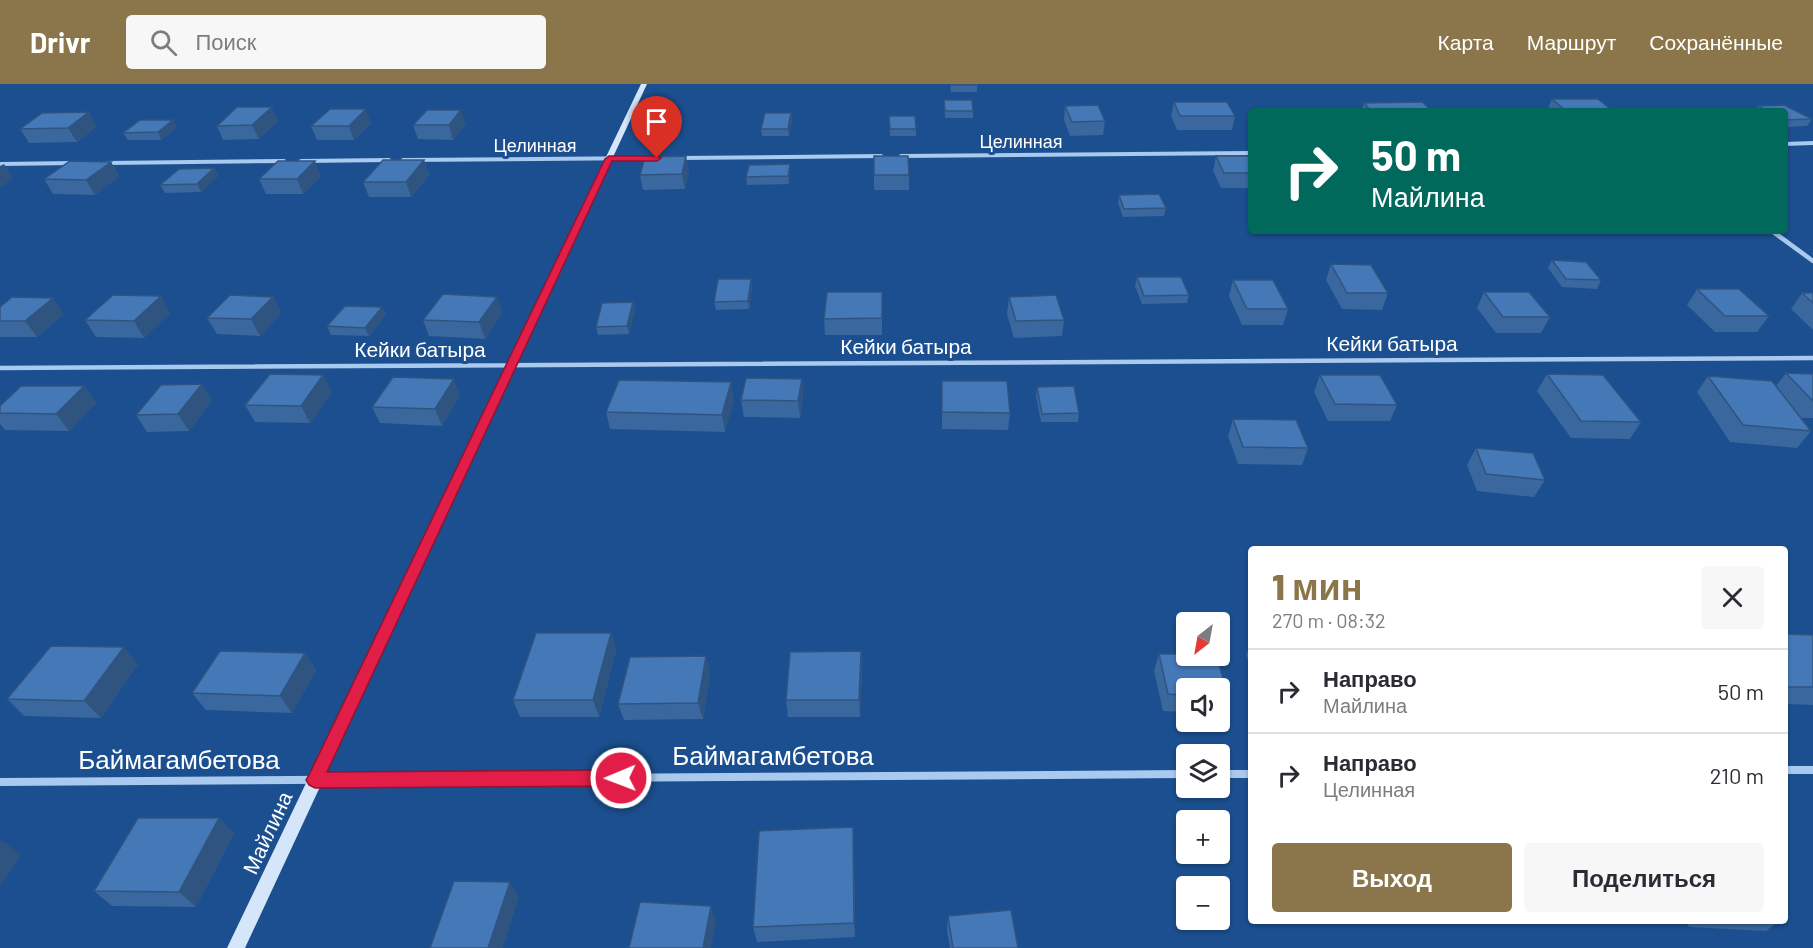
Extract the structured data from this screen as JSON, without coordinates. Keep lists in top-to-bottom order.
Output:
{
  "streets": {
    "street": [
      "Целинная",
      "Кейки батыра",
      "Баймагамбетова",
      "Майлина"
    ]
  },
  "crossings": [
    ["Целинная", "Майлина"],
    ["Кейки батыра", "Майлина"],
    ["Баймагамбетова", "Майлина"]
  ],
  "north": "bottom left",
  "page": {
    "header": "Drivr",
    "search": "Поиск",
    "nav": ["Карта", "Маршрут", "Сохранённые"],
    "turn": ["50 m", "Майлина"],
    "heading": ["1 мин", "270 m · 08:32"],
    "map_buttons": ["+", "−"],
    "list": [
      {
        "name": "Направо",
        "note": "Майлина",
        "value": "50 m"
      },
      {
        "name": "Направо",
        "note": "Целинная",
        "value": "210 m"
      }
    ],
    "buttons": ["Выход", "Поделиться"]
  }
}
